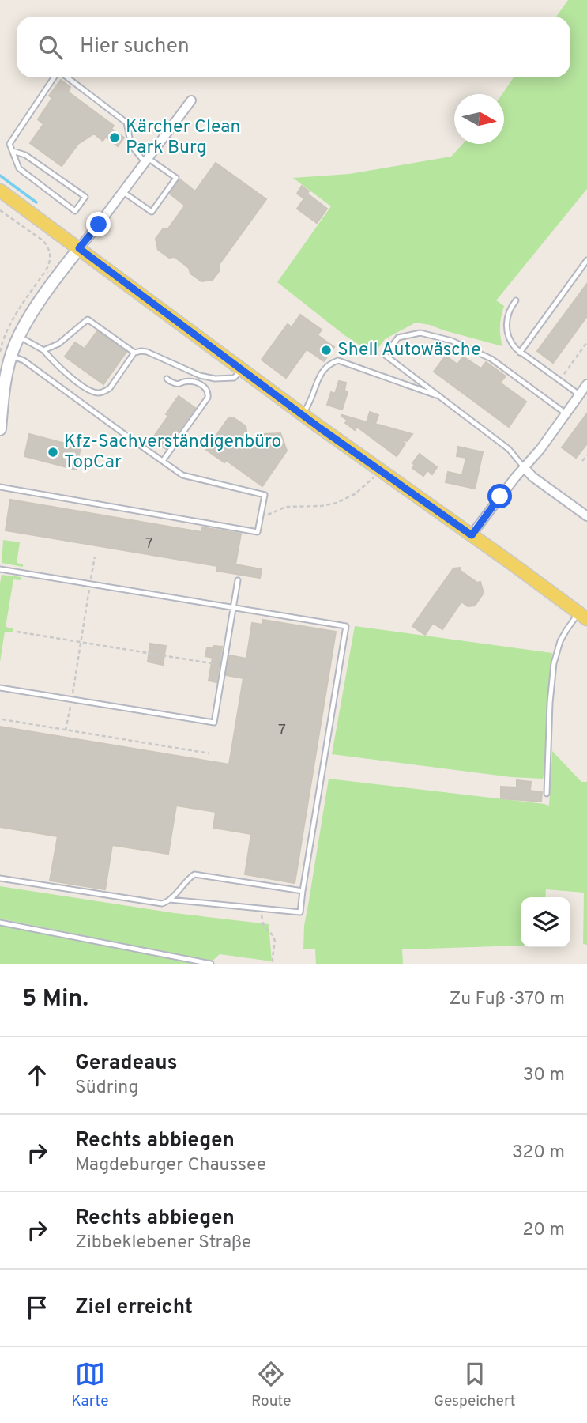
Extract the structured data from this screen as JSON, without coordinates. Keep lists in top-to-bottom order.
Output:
{
  "places": ["Kärcher Clean Park Burg", "Shell Autowäsche", "Kfz-Sachverständigenbüro TopCar"],
  "house_numbers": ["7", "7"],
  "north": "right",
  "page": {
    "search": "Hier suchen",
    "heading": ["5 Min.", "Zu Fuß · 370 m"],
    "list": [
      ["Geradeaus", "Südring", "30 m"],
      ["Rechts abbiegen", "Magdeburger Chaussee", "320 m"],
      ["Rechts abbiegen", "Zibbeklebener Straße", "20 m"],
      "Ziel erreicht"
    ],
    "nav": ["Karte", "Route", "Gespeichert"]
  }
}
